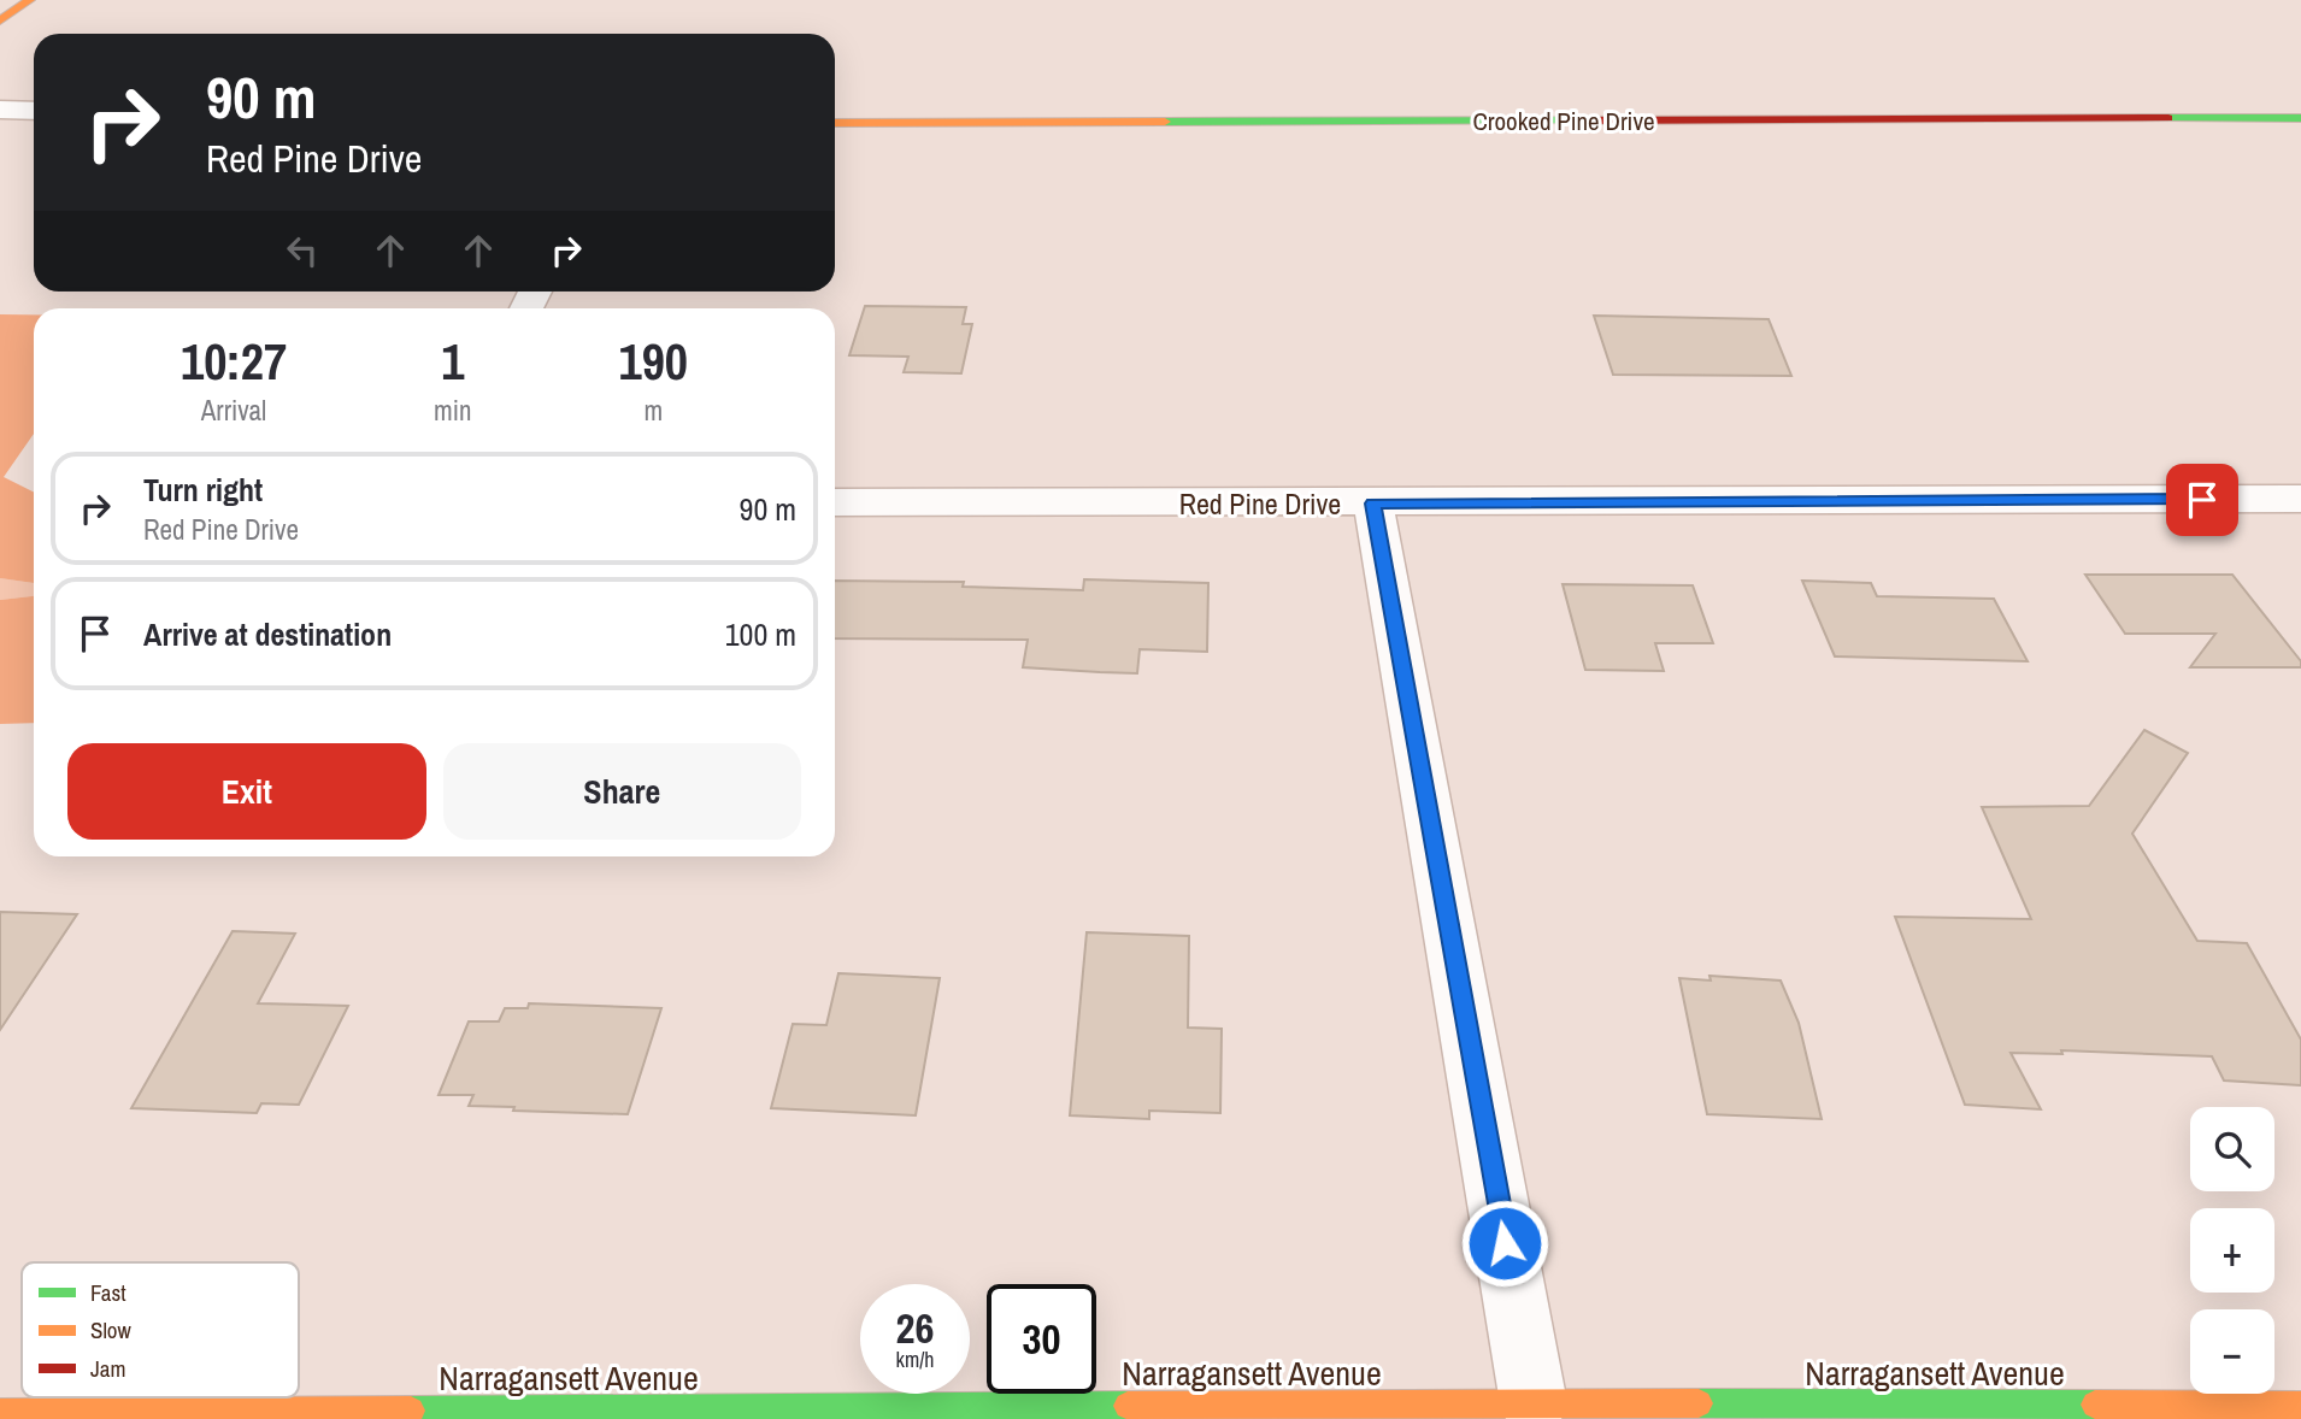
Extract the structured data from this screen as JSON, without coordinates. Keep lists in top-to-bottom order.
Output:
{
  "streets": {
    "street": ["Crooked Pine Drive", "Red Pine Drive", "Narragansett Avenue"]
  },
  "legend": ["Fast", "Slow", "Jam"],
  "page": {
    "turn": ["90 m", "Red Pine Drive"],
    "eta": [
      "10:27",
      "Arrival",
      "1",
      "min",
      "190",
      "m"
    ],
    "list": [
      {
        "name": "Turn right",
        "note": "Red Pine Drive",
        "value": "90 m"
      },
      {
        "name": "Arrive at destination",
        "value": "100 m"
      }
    ],
    "buttons": ["Exit", "Share"],
    "map_buttons": ["+", "−"],
    "speed": "26 km/h",
    "limit": "30"
  }
}
